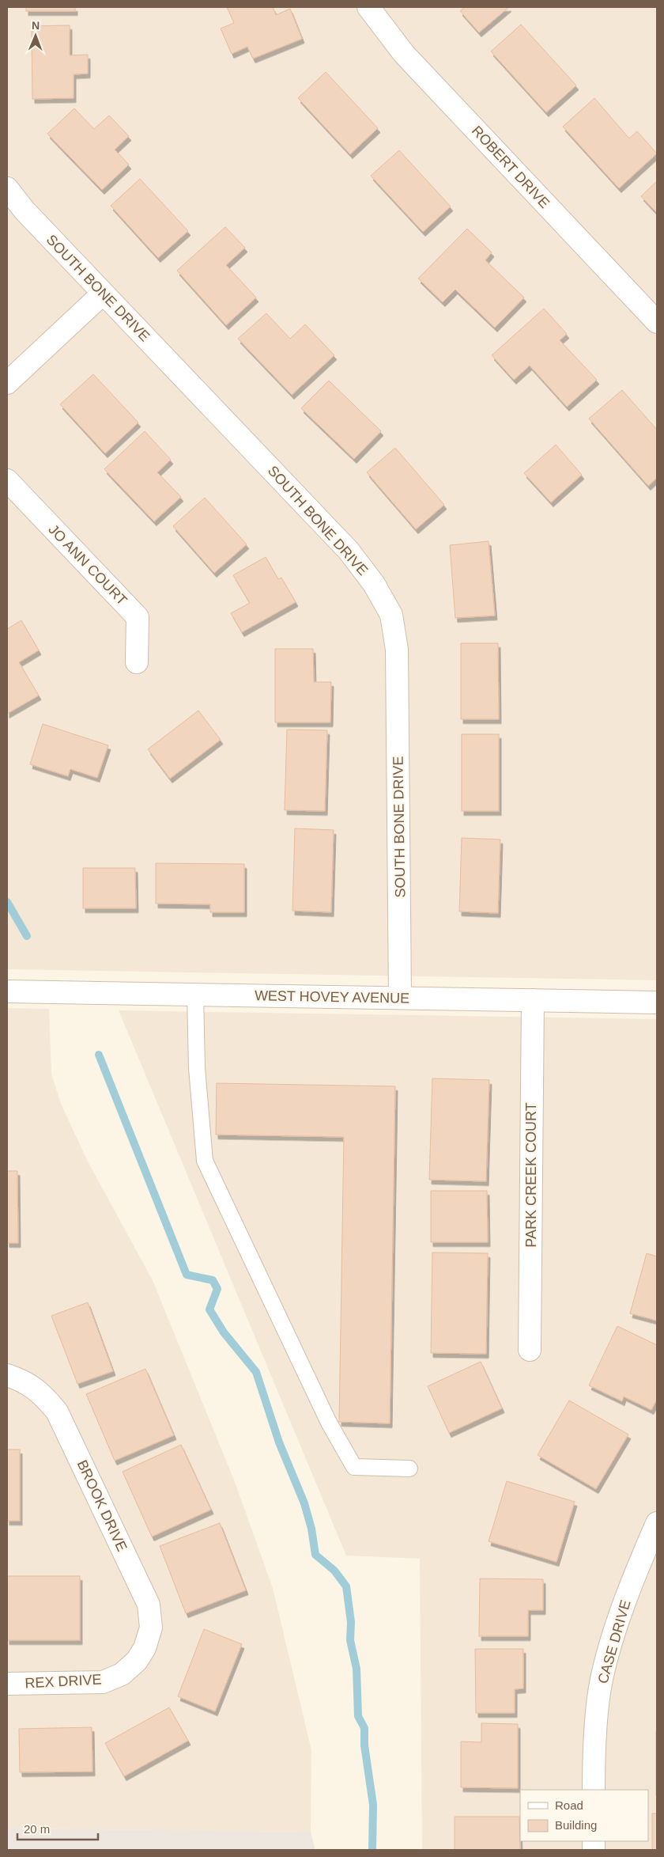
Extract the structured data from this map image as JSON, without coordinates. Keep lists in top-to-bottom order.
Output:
{
  "streets": {
    "street": [
      "ROBERT DRIVE",
      "SOUTH BONE DRIVE",
      "JO ANN COURT",
      "WEST HOVEY AVENUE",
      "PARK CREEK COURT",
      "BROOK DRIVE",
      "CASE DRIVE",
      "REX DRIVE"
    ]
  },
  "crossings": [
    ["SOUTH BONE DRIVE", "WEST HOVEY AVENUE"],
    ["WEST HOVEY AVENUE", "PARK CREEK COURT"],
    ["BROOK DRIVE", "REX DRIVE"]
  ],
  "legend": ["Road", "Building"],
  "scale_bar": "20 m",
  "north": "top"
}
